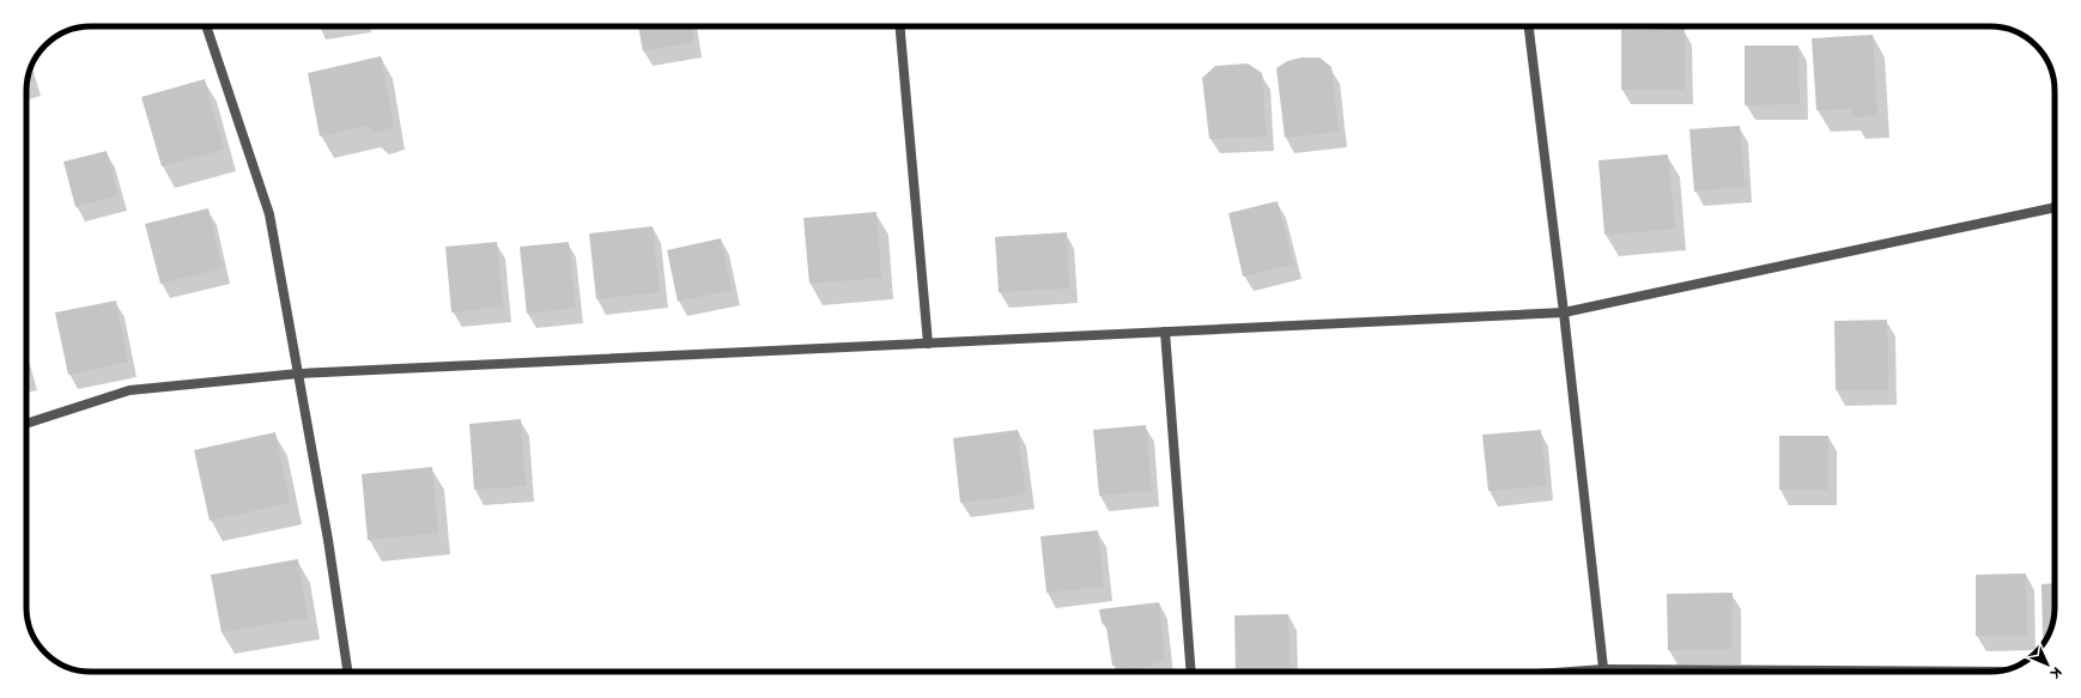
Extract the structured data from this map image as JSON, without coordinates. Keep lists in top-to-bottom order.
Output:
{
  "north": "bottom right"
}
